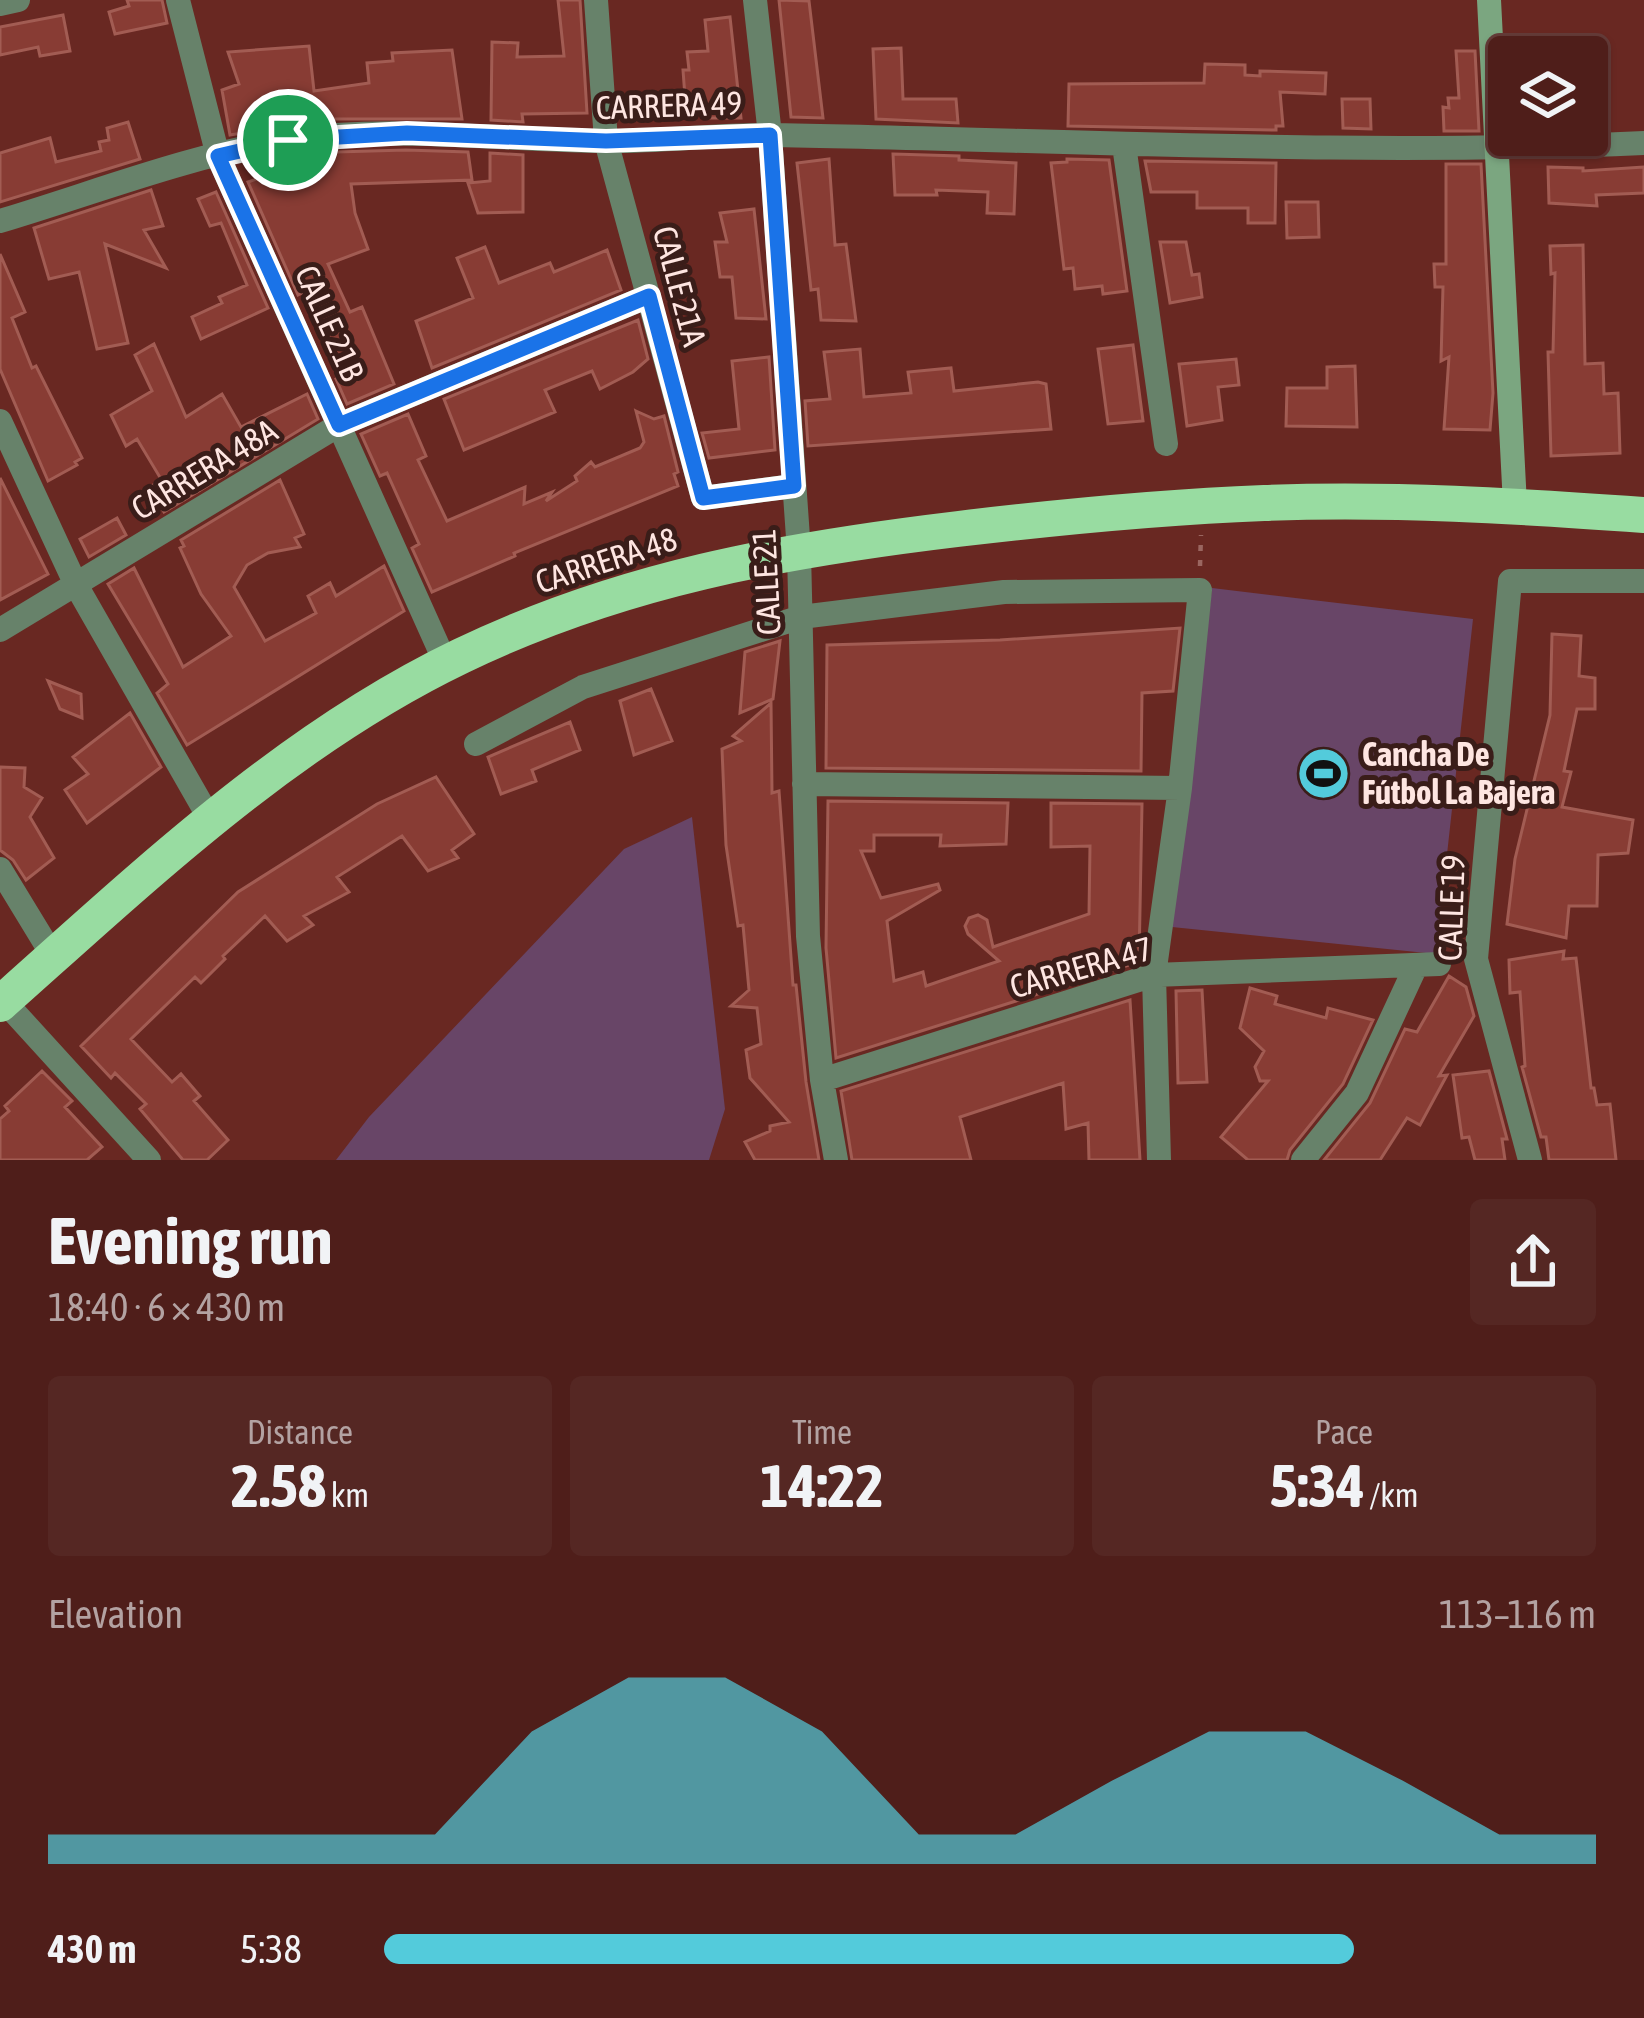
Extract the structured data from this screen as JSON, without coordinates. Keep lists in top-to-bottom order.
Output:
{
  "streets": {
    "highway": ["CARRERA 48"],
    "street": [
      "CARRERA 49",
      "CALLE 21A",
      "CALLE 21B",
      "CARRERA 48A",
      "CALLE 21",
      "CALLE 19",
      "CARRERA 47"
    ]
  },
  "crossings": [
    ["CARRERA 49", "CALLE 21A"],
    ["CARRERA 49", "CALLE 21B"],
    ["CARRERA 49", "CALLE 21"],
    ["CALLE 21A", "CARRERA 48A"],
    ["CALLE 21A", "CALLE 21"],
    ["CALLE 21B", "CARRERA 48A"],
    ["CALLE 21B", "CARRERA 48"],
    ["CARRERA 48", "CALLE 21"],
    ["CALLE 21", "CARRERA 47"]
  ],
  "places": {
    "sports": ["Cancha De Fútbol La Bajera"]
  },
  "page": {
    "heading": ["Evening run", "18:40 · 6 × 430 m"],
    "stats": [
      ["Distance", "2.58 km"],
      ["Time", "14:22"],
      ["Pace", "5:34 /km"]
    ],
    "chart": ["Elevation", "113–116 m"],
    "list": [
      {
        "name": "430 m",
        "note": "5:38"
      }
    ]
  }
}
